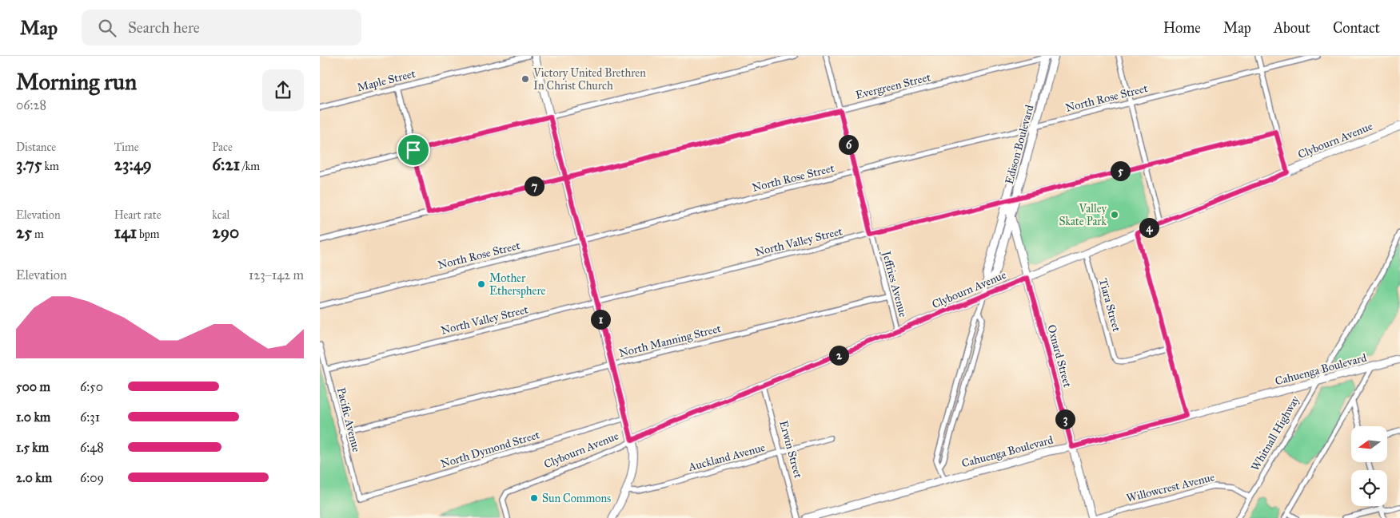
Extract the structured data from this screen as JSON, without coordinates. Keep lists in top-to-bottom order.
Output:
{
  "streets": {
    "main road": [
      "Clybourn Avenue",
      "Edison Boulevard",
      "Oxnard Street",
      "Cahuenga Boulevard"
    ],
    "street": [
      "Maple Street",
      "Evergreen Street",
      "North Rose Street",
      "North Valley Street",
      "Jeffries Avenue",
      "Tiara Street",
      "North Manning Street",
      "Pacific Avenue",
      "Whitnall Highway",
      "North Dymond Street",
      "Erwin Street",
      "Auckland Avenue",
      "Willowcrest Avenue"
    ]
  },
  "crossings": [
    ["Evergreen Street", "Edison Boulevard"],
    ["Evergreen Street", "Jeffries Avenue"],
    ["North Rose Street", "Edison Boulevard"],
    ["North Rose Street", "Jeffries Avenue"],
    ["Clybourn Avenue", "Edison Boulevard"],
    ["Clybourn Avenue", "Jeffries Avenue"],
    ["Clybourn Avenue", "Tiara Street"],
    ["Clybourn Avenue", "Oxnard Street"],
    ["Clybourn Avenue", "Erwin Street"],
    ["Edison Boulevard", "North Valley Street"],
    ["Edison Boulevard", "Oxnard Street"],
    ["Edison Boulevard", "Cahuenga Boulevard"],
    ["North Valley Street", "Jeffries Avenue"],
    ["North Valley Street", "Oxnard Street"],
    ["North Valley Street", "Pacific Avenue"],
    ["Jeffries Avenue", "North Manning Street"],
    ["North Manning Street", "Pacific Avenue"],
    ["Oxnard Street", "Cahuenga Boulevard"],
    ["Oxnard Street", "Willowcrest Avenue"],
    ["Cahuenga Boulevard", "Whitnall Highway"],
    ["Pacific Avenue", "North Dymond Street"],
    ["Whitnall Highway", "Willowcrest Avenue"],
    ["Erwin Street", "Auckland Avenue"]
  ],
  "places": [
    "Victory United Brethren In Christ Church",
    "Valley Skate Park",
    "Mother Ethersphere",
    "Sun Commons"
  ],
  "north": "left",
  "page": {
    "header": "Map",
    "search": "Search here",
    "nav": [
      "Home",
      "Map",
      "About",
      "Contact"
    ],
    "heading": ["Morning run", "06:28"],
    "stats": [
      ["Distance", "3.75 km"],
      ["Time", "23:49"],
      ["Pace", "6:21 /km"],
      ["Elevation", "25 m"],
      ["Heart rate", "141 bpm"],
      ["kcal", "290"]
    ],
    "pins": [
      "6",
      "5",
      "7",
      "4",
      "1",
      "2",
      "3"
    ],
    "chart": ["Elevation", "123–142 m"],
    "list": [
      {
        "name": "500 m",
        "note": "6:50"
      },
      {
        "name": "1.0 km",
        "note": "6:31"
      },
      {
        "name": "1.5 km",
        "note": "6:48"
      },
      {
        "name": "2.0 km",
        "note": "6:09"
      }
    ]
  }
}
